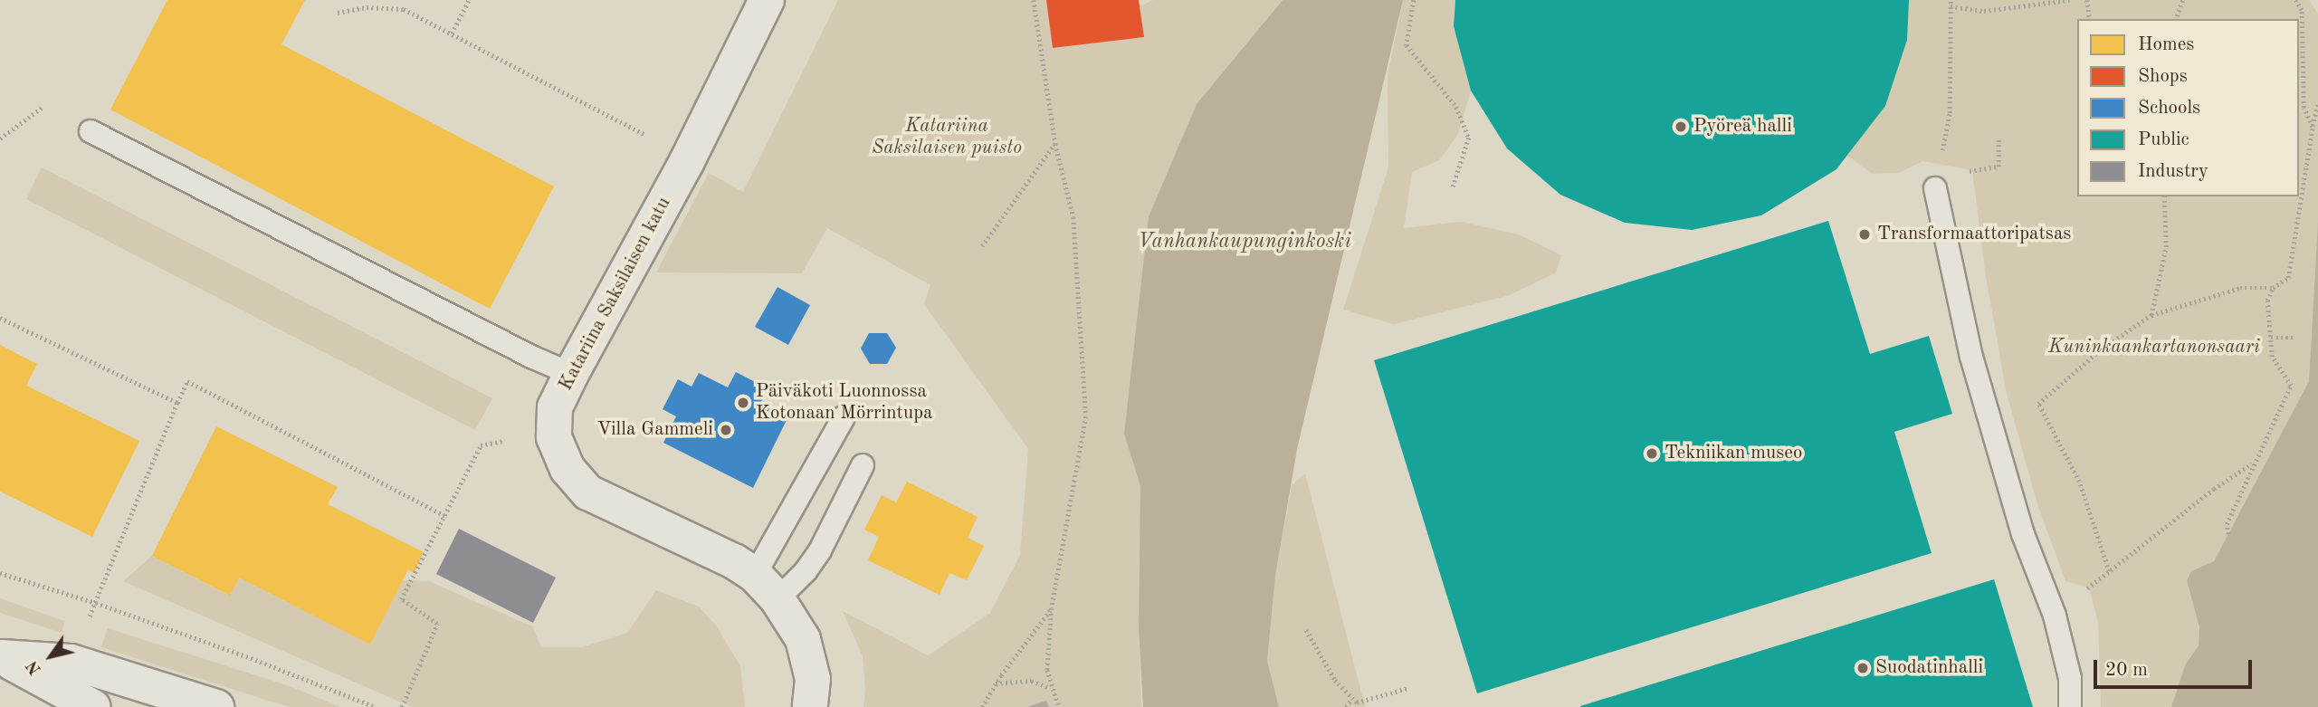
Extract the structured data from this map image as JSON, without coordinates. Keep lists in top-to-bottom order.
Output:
{
  "streets": {
    "street": ["Katariina Saksilaisen katu"]
  },
  "water": ["Vanhankaupunginkoski"],
  "parks": ["Katariina Saksilaisen puisto", "Kuninkaankartanonsaari"],
  "places": [
    "Pyöreä halli",
    "Transformaattoripatsas",
    "Päiväkoti Luonnossa Kotonaan Mörrintupa",
    "Villa Gammeli",
    "Tekniikan museo",
    "Suodatinhalli"
  ],
  "legend": [
    "Homes",
    "Shops",
    "Schools",
    "Public",
    "Industry"
  ],
  "scale_bar": "20 m",
  "north": "bottom left"
}
